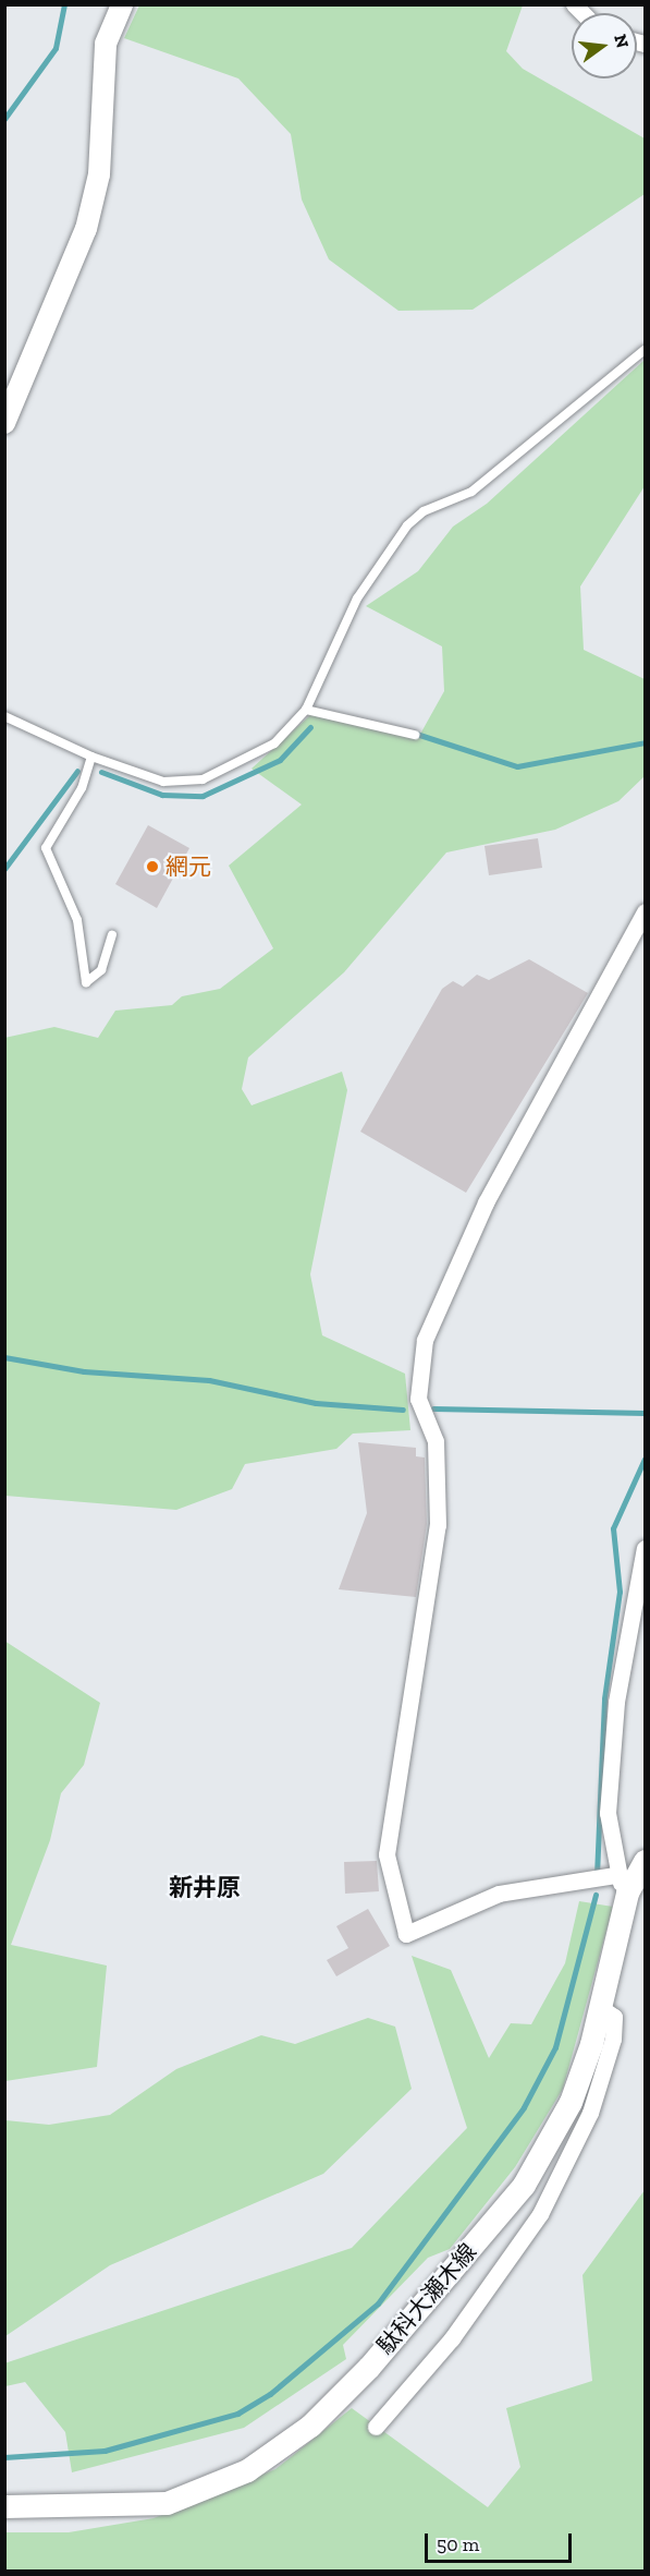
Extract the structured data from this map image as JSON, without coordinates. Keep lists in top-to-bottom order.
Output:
{
  "streets": {
    "main road": ["駄科大瀬木線"]
  },
  "districts": ["新井原"],
  "places": ["網元"],
  "scale_bar": "50 m",
  "north": "right"
}
